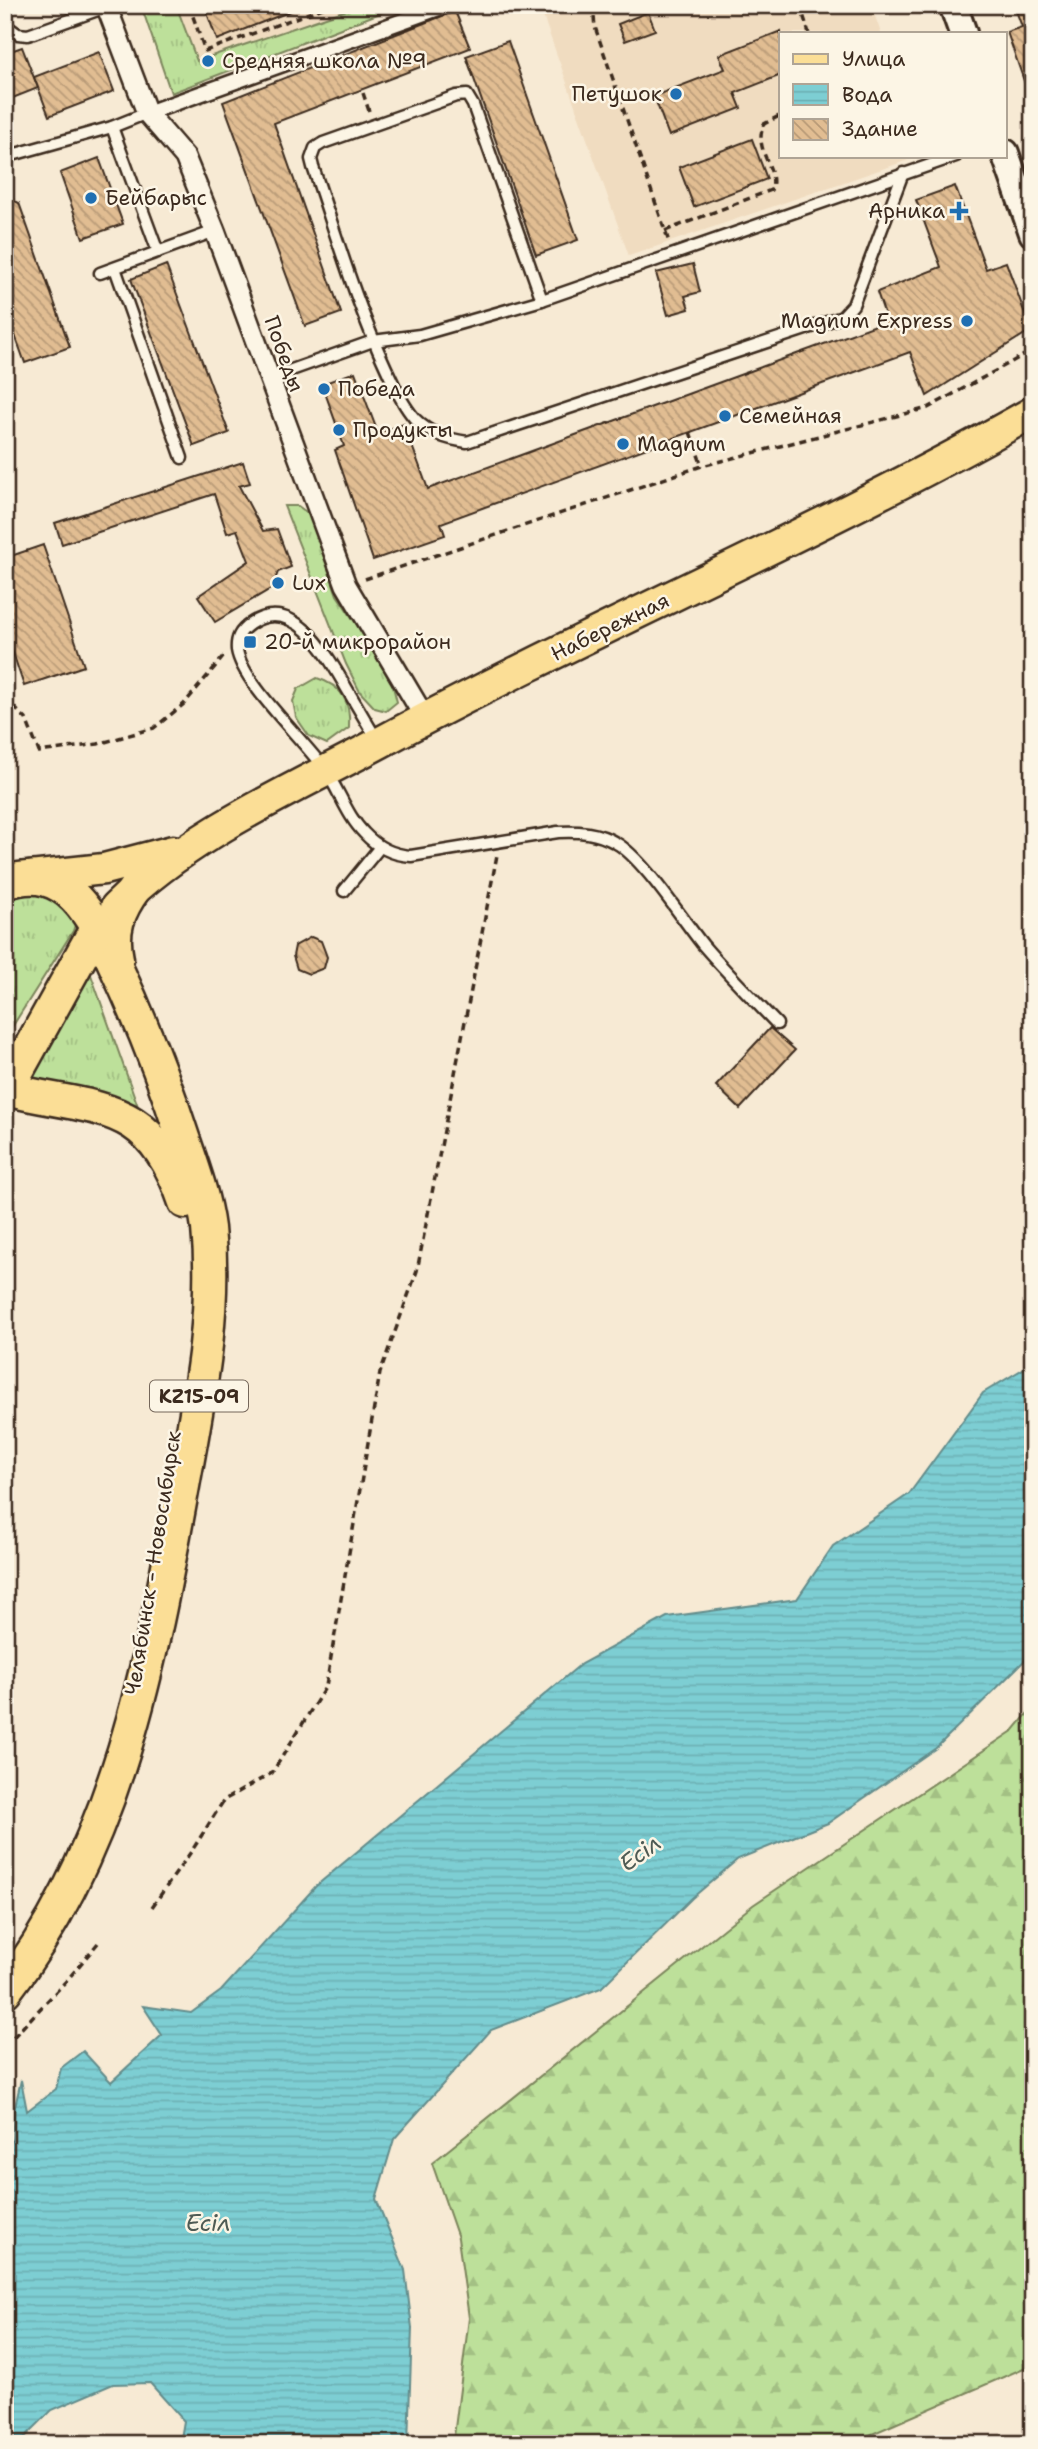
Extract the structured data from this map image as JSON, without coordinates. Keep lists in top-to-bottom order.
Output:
{
  "streets": {
    "highway": ["KZ15-09", "Челябинск - Новосибирск"],
    "main road": ["Набережная"],
    "street": ["Победы"]
  },
  "crossings": [
    ["Победы", "Набережная"],
    ["Набережная", "Челябинск - Новосибирск"]
  ],
  "water": ["Есіл"],
  "places": {
    "other": [
      "Средняя школа №9",
      "Петушок",
      "Бейбарыс",
      "Magnum Express",
      "Победа",
      "Семейная",
      "Продукты",
      "Magnum",
      "Lux"
    ],
    "health": ["Арника"],
    "transit": ["20-й микрорайон"]
  },
  "legend": ["Улица", "Вода", "Здание"]
}
